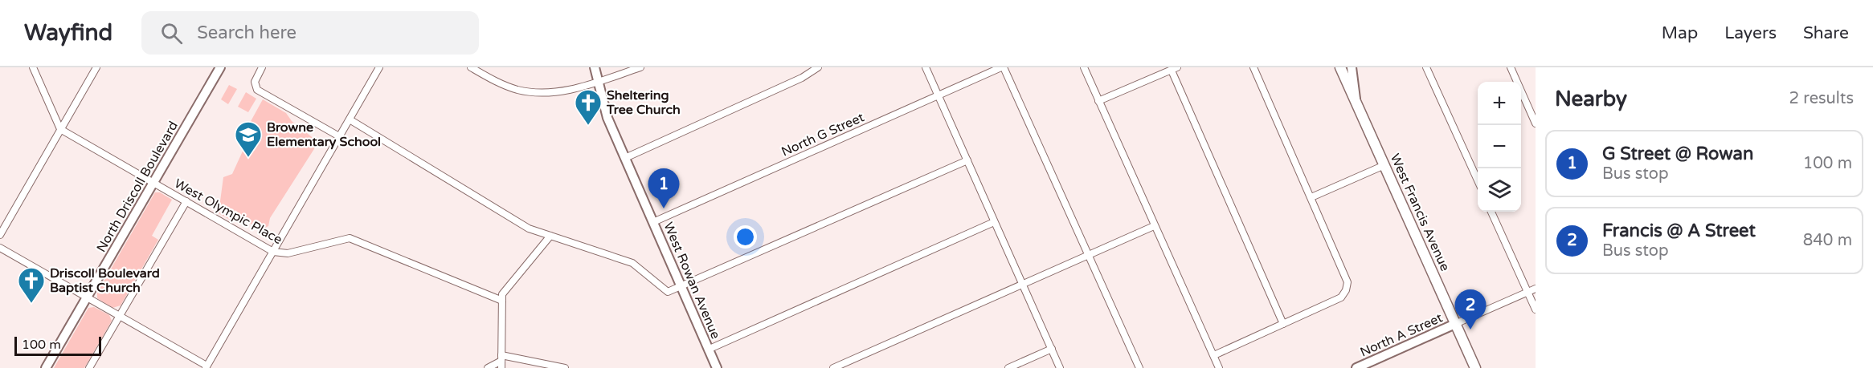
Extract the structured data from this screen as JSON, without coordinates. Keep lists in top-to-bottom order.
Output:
{
  "streets": {
    "main road": ["West Francis Avenue"],
    "street": [
      "North G Street",
      "North Driscoll Boulevard",
      "West Olympic Place",
      "West Rowan Avenue",
      "North A Street"
    ]
  },
  "crossings": [
    ["North G Street", "West Rowan Avenue"],
    ["North Driscoll Boulevard", "West Olympic Place"],
    ["West Francis Avenue", "North A Street"]
  ],
  "places": {
    "church": ["Sheltering Tree Church", "Driscoll Boulevard Baptist Church"],
    "school or university": ["Browne Elementary School"]
  },
  "scale_bar": "100 m",
  "page": {
    "header": "Wayfind",
    "search": "Search here",
    "nav": ["Map", "Layers", "Share"],
    "heading": ["Nearby", "2 results"],
    "map_buttons": ["+", "−"],
    "list": [
      {
        "mark": "1",
        "name": "G Street @ Rowan",
        "note": "Bus stop",
        "value": "100 m"
      },
      {
        "mark": "2",
        "name": "Francis @ A Street",
        "note": "Bus stop",
        "value": "840 m"
      }
    ],
    "pins": ["1", "2"],
    "scale": "100 m"
  }
}
